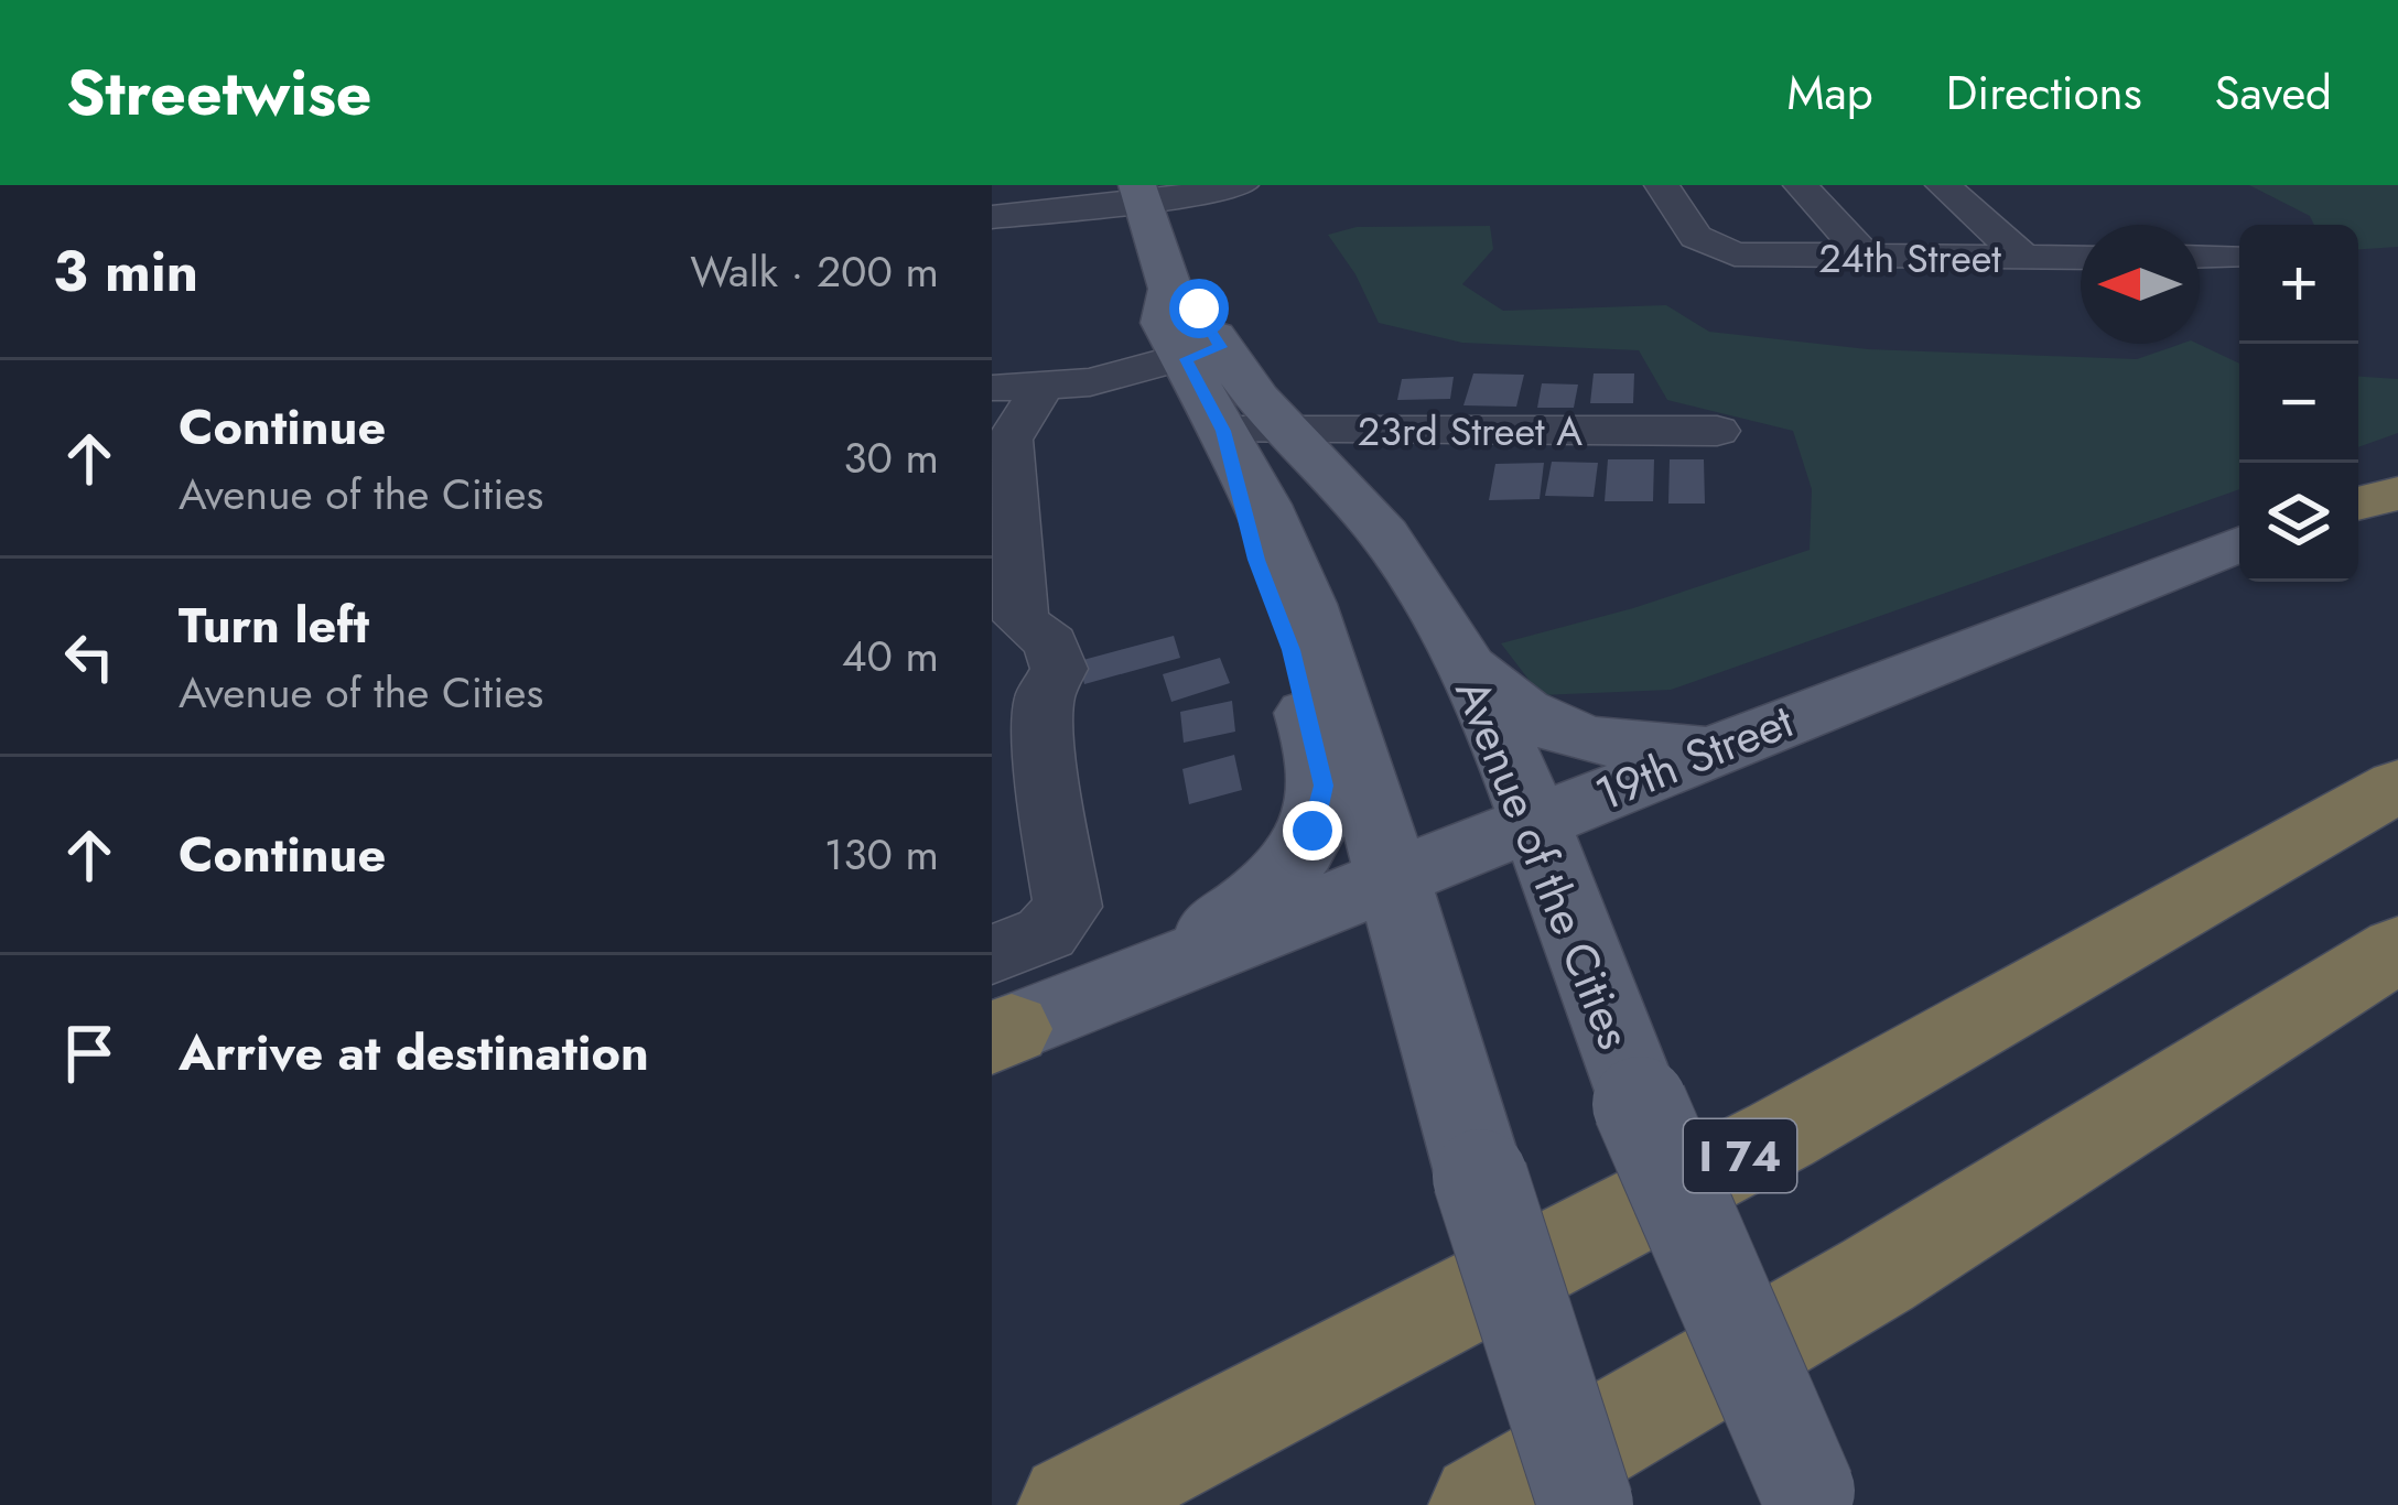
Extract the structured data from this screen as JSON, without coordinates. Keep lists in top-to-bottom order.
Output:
{
  "streets": {
    "highway": ["I 74"],
    "main road": ["19th Street", "Avenue of the Cities"],
    "street": ["24th Street", "23rd Street A"]
  },
  "crossings": [
    ["23rd Street A", "Avenue of the Cities"],
    ["19th Street", "Avenue of the Cities"]
  ],
  "north": "left",
  "page": {
    "header": "Streetwise",
    "nav": ["Map", "Directions", "Saved"],
    "heading": ["3 min", "Walk · 200 m"],
    "map_buttons": ["+", "−"],
    "list": [
      ["Continue", "Avenue of the Cities", "30 m"],
      ["Turn left", "Avenue of the Cities", "40 m"],
      ["Continue", "130 m"],
      "Arrive at destination"
    ]
  }
}
